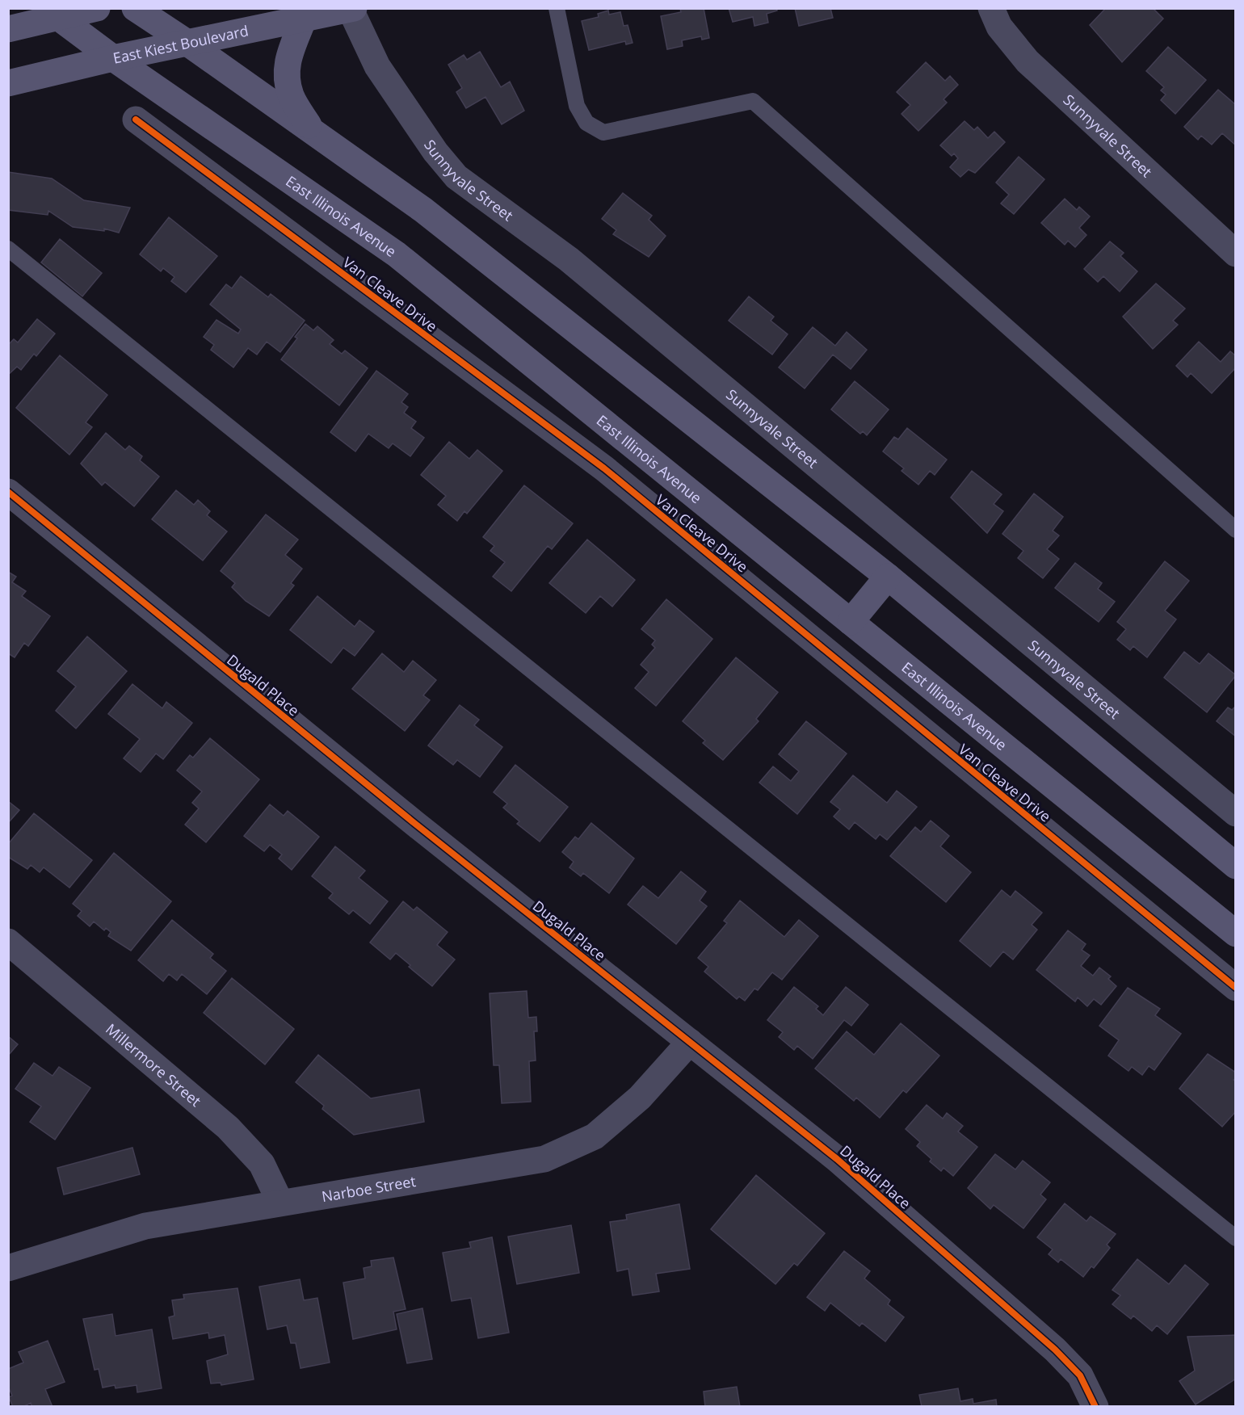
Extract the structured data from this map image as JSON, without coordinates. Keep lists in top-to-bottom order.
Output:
{
  "streets": {
    "main road": ["East Kiest Boulevard", "East Illinois Avenue"],
    "street": [
      "Sunnyvale Street",
      "Van Cleave Drive",
      "Dugald Place",
      "Millermore Street",
      "Narboe Street"
    ]
  },
  "crossings": [
    ["East Kiest Boulevard", "Sunnyvale Street"],
    ["East Kiest Boulevard", "East Illinois Avenue"],
    ["Dugald Place", "Narboe Street"],
    ["Millermore Street", "Narboe Street"]
  ]
}
